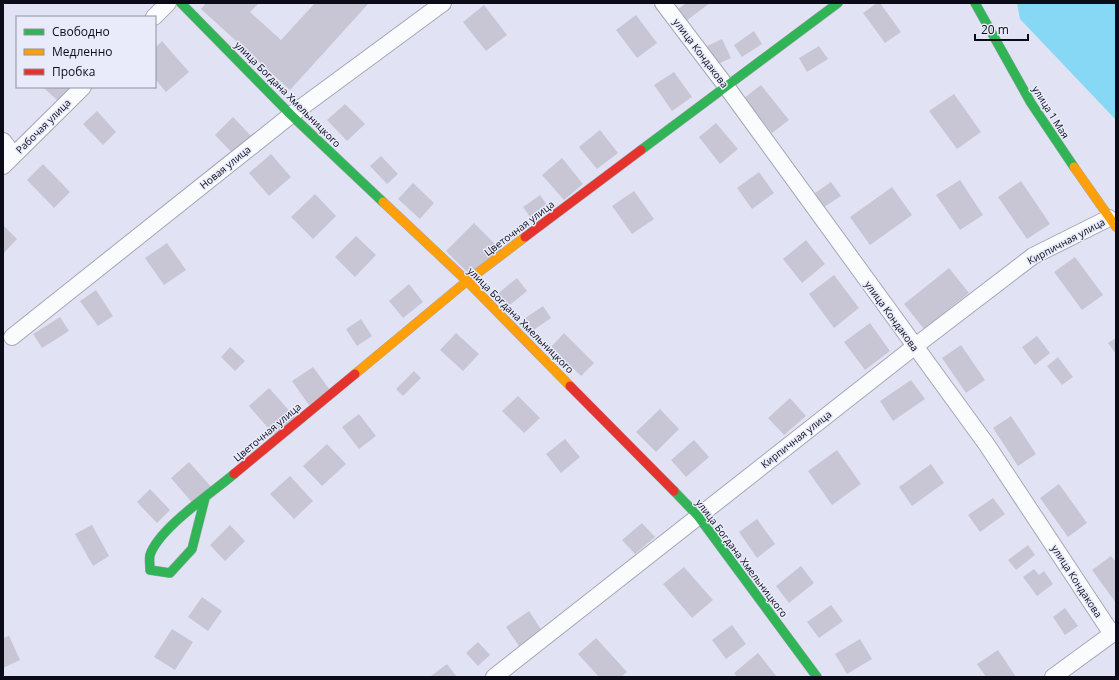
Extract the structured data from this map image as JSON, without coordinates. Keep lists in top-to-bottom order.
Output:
{
  "streets": {
    "street": [
      "улица Кондакова",
      "улица Богдана Хмельницкого",
      "улица 1 Мая",
      "Рабочая улица",
      "Новая улица",
      "Цветочная улица",
      "Кирпичная улица"
    ]
  },
  "crossings": [
    ["улица Кондакова", "Цветочная улица"],
    ["улица Кондакова", "Кирпичная улица"],
    ["улица Богдана Хмельницкого", "Новая улица"],
    ["улица Богдана Хмельницкого", "Цветочная улица"],
    ["улица Богдана Хмельницкого", "Кирпичная улица"],
    ["улица 1 Мая", "Кирпичная улица"]
  ],
  "legend": ["Свободно", "Медленно", "Пробка"],
  "scale_bar": "20 m"
}
